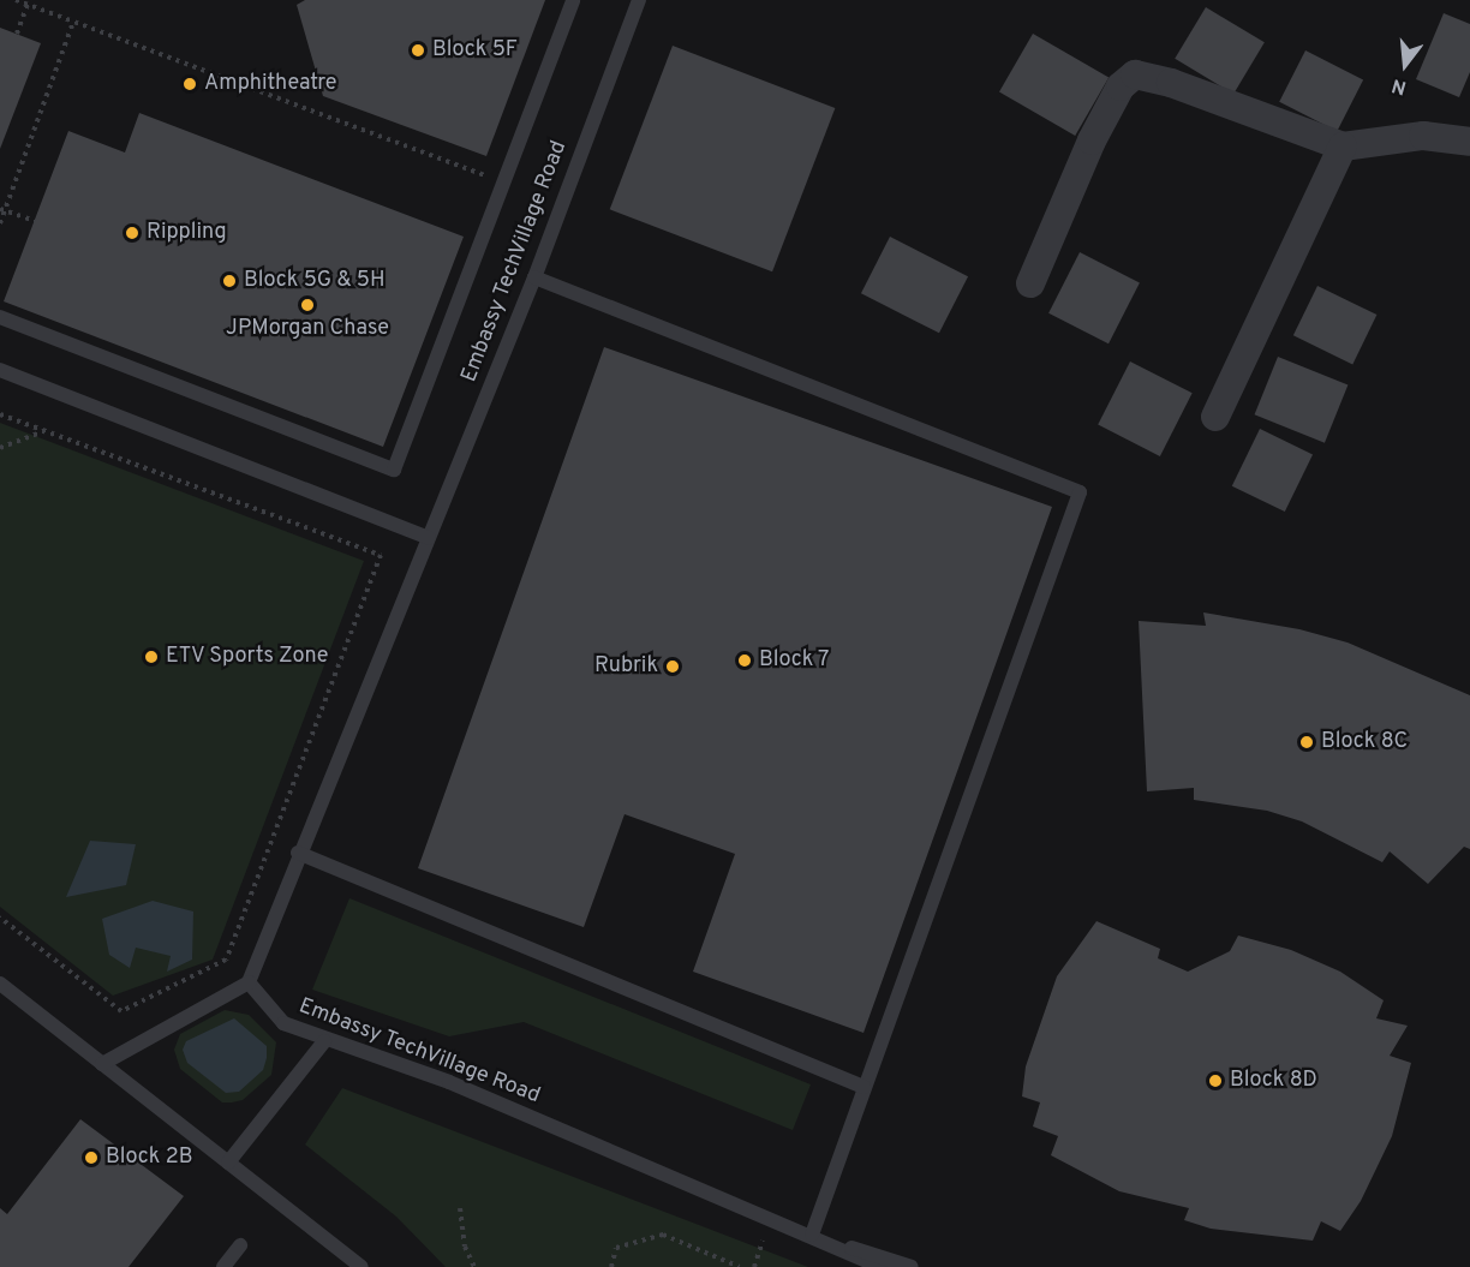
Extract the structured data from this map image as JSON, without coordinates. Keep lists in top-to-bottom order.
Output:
{
  "streets": {
    "lane": ["Embassy TechVillage Road"]
  },
  "places": [
    "Block 5F",
    "Amphitheatre",
    "Rippling",
    "Block 5G & 5H",
    "JPMorgan Chase",
    "ETV Sports Zone",
    "Block 7",
    "Rubrik",
    "Block 8C",
    "Block 8D",
    "Block 2B"
  ],
  "north": "bottom"
}
